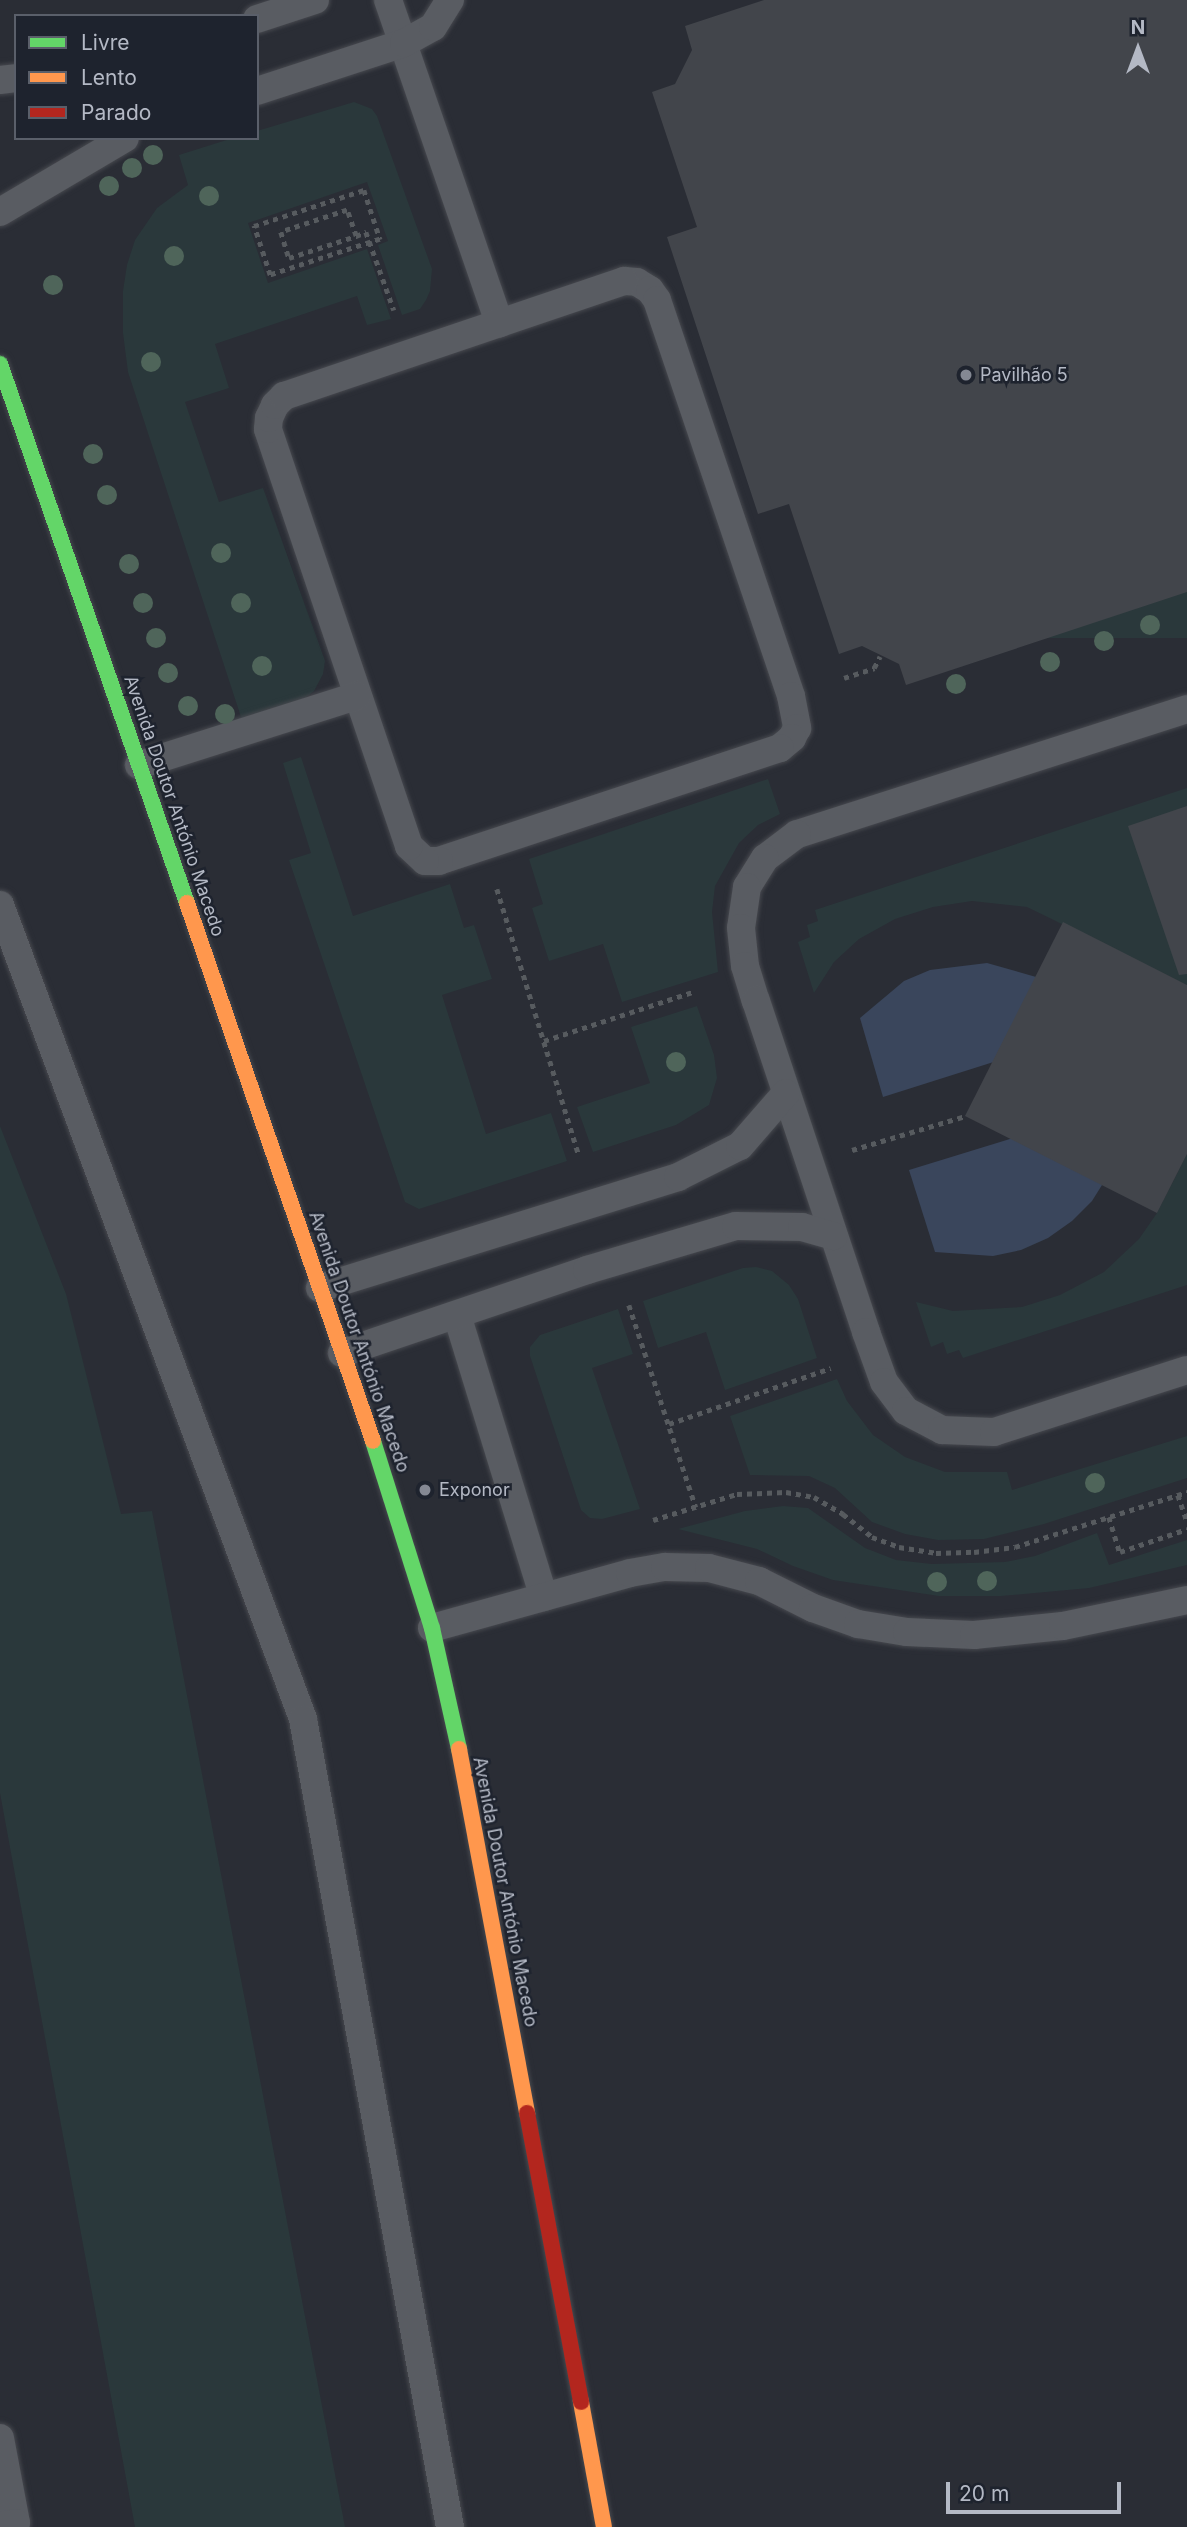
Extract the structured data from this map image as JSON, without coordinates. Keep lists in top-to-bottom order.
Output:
{
  "streets": {
    "main road": ["Avenida Doutor António Macedo"]
  },
  "places": ["Pavilhão 5", "Exponor"],
  "legend": ["Livre", "Lento", "Parado"],
  "scale_bar": "20 m",
  "north": "top"
}
